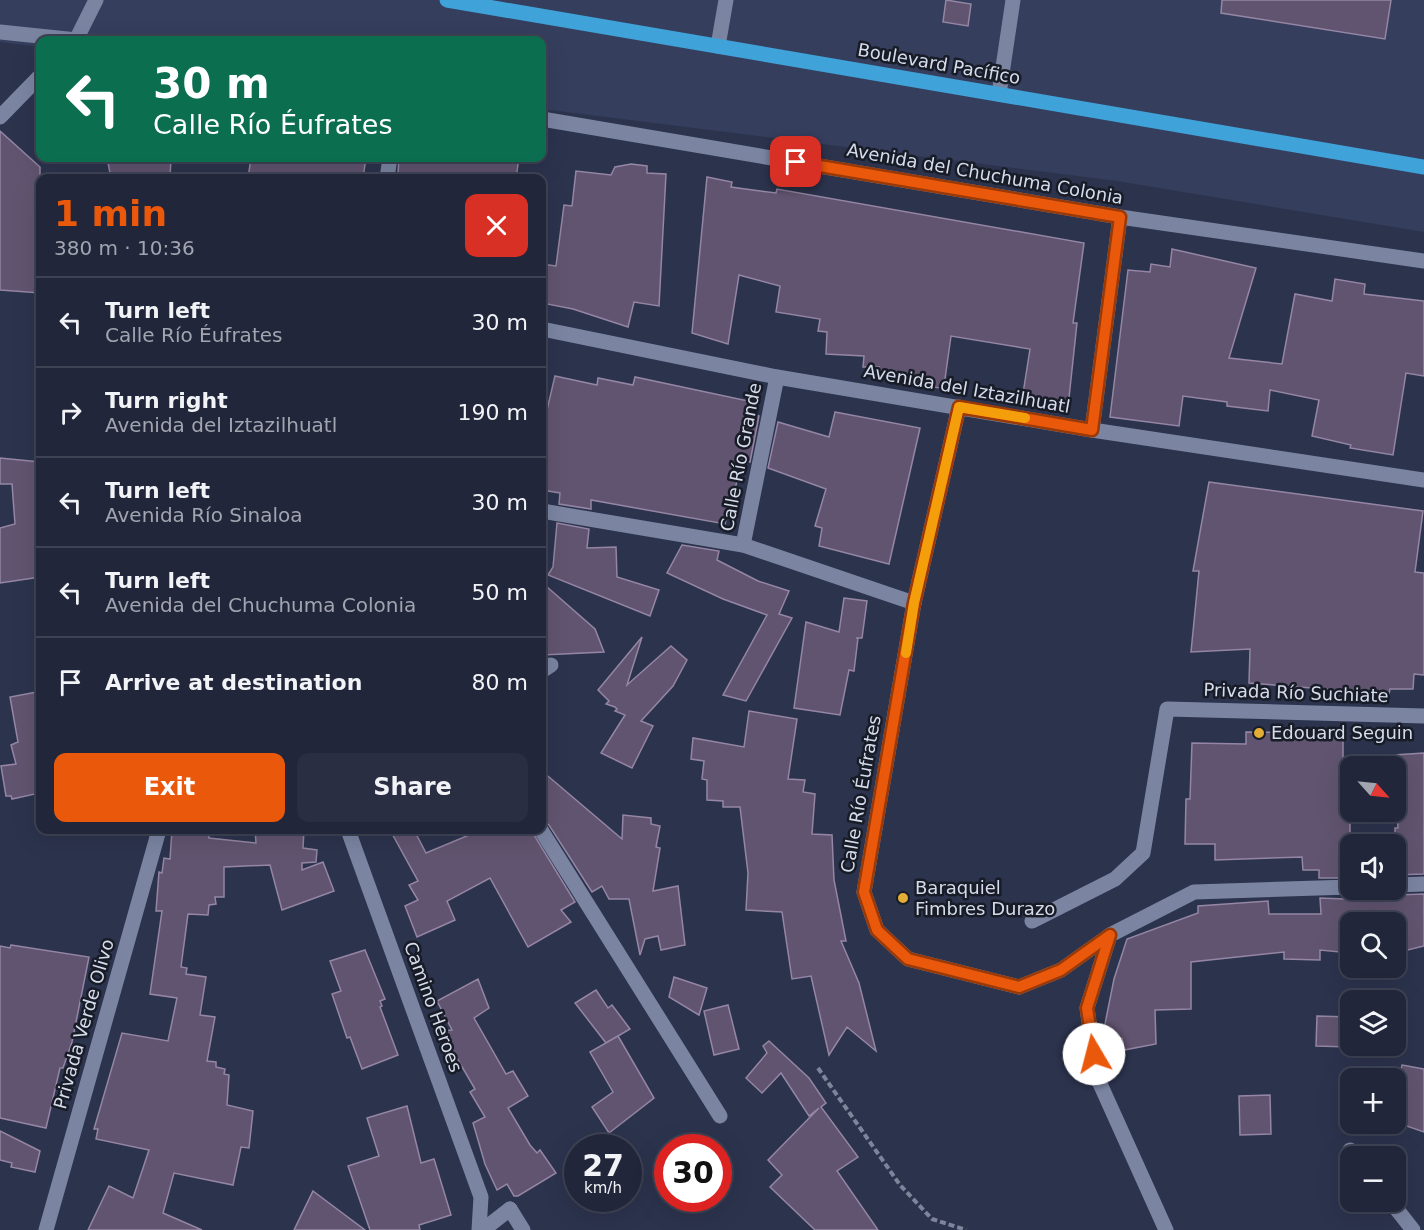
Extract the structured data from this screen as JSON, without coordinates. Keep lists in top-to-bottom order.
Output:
{
  "streets": {
    "main road": ["Boulevard Pacífico"],
    "street": [
      "Avenida del Chuchuma Colonia",
      "Avenida del Iztazilhuatl",
      "Calle Río Grande",
      "Privada Río Suchiate",
      "Calle Río Éufrates",
      "Camino Heroes",
      "Privada Verde Olivo"
    ]
  },
  "crossings": [
    ["Avenida del Iztazilhuatl", "Calle Río Grande"],
    ["Avenida del Iztazilhuatl", "Calle Río Éufrates"],
    ["Calle Río Grande", "Calle Río Éufrates"]
  ],
  "places": ["Edouard Seguin", "Baraquiel Fimbres Durazo"],
  "north": "bottom right",
  "page": {
    "turn": ["30 m", "Calle Río Éufrates"],
    "heading": ["1 min", "380 m · 10:36"],
    "list": [
      {
        "name": "Turn left",
        "note": "Calle Río Éufrates",
        "value": "30 m"
      },
      {
        "name": "Turn right",
        "note": "Avenida del Iztazilhuatl",
        "value": "190 m"
      },
      {
        "name": "Turn left",
        "note": "Avenida Río Sinaloa",
        "value": "30 m"
      },
      {
        "name": "Turn left",
        "note": "Avenida del Chuchuma Colonia",
        "value": "50 m"
      },
      {
        "name": "Arrive at destination",
        "value": "80 m"
      }
    ],
    "buttons": ["Exit", "Share"],
    "map_buttons": ["+", "−"],
    "speed": "27 km/h",
    "limit": "30"
  }
}
